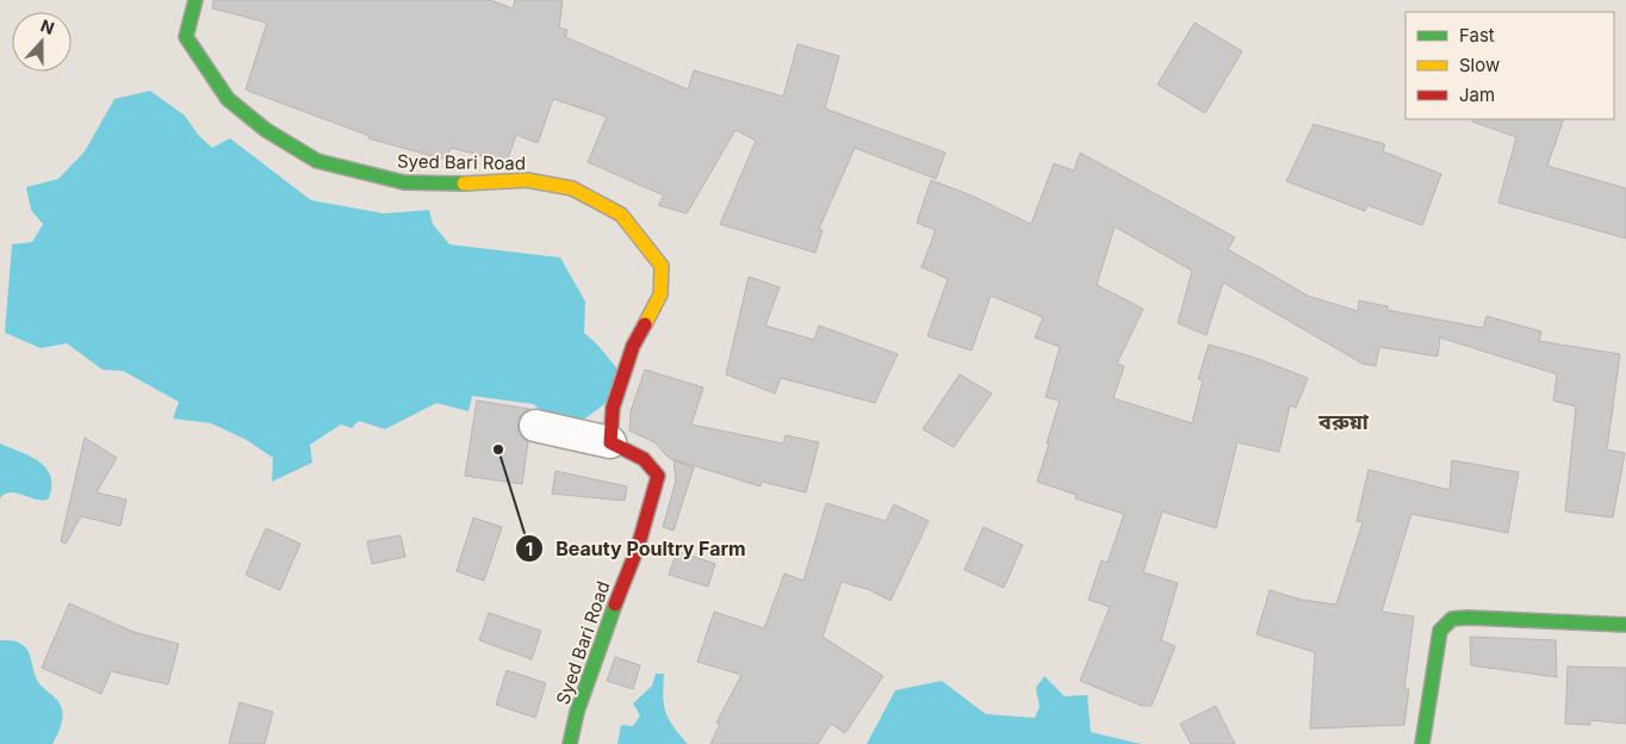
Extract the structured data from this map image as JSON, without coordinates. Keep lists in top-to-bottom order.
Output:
{
  "streets": {
    "street": ["Syed Bari Road"]
  },
  "districts": ["বরুয়া"],
  "places": ["Beauty Poultry Farm"],
  "legend": ["Fast", "Slow", "Jam"],
  "north": "top"
}
